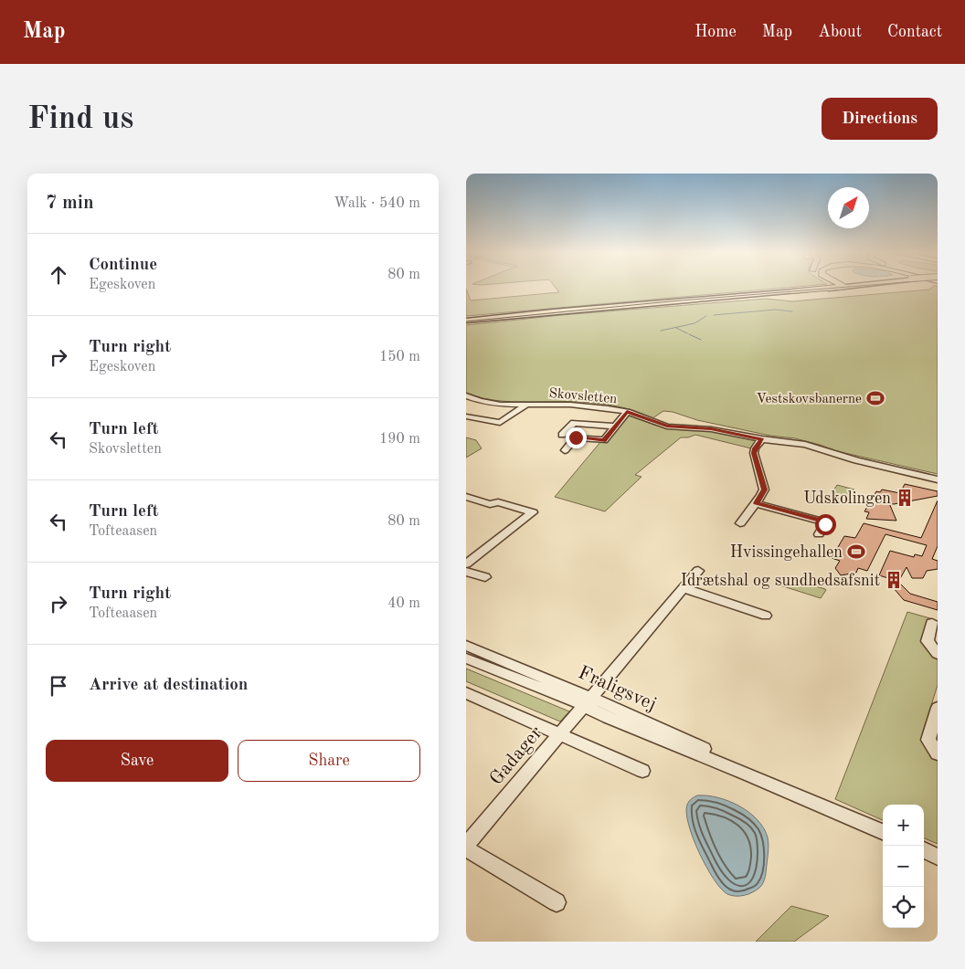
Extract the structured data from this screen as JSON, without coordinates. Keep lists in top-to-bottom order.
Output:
{
  "streets": {
    "street": ["Skovsletten", "Fraligsvej", "Gadager"]
  },
  "crossings": [
    ["Fraligsvej", "Gadager"]
  ],
  "places": {
    "sports": ["Vestskovsbanerne", "Hvissingehallen"],
    "building": ["Udskolingen", "Idrætshal og sundhedsafsnit"]
  },
  "north": "top right",
  "page": {
    "header": "Map",
    "nav": [
      "Home",
      "Map",
      "About",
      "Contact"
    ],
    "buttons": [
      "Directions",
      ["Save", "Share"]
    ],
    "title": "Find us",
    "heading": ["7 min", "Walk · 540 m"],
    "list": [
      ["Continue", "Egeskoven", "80 m"],
      ["Turn right", "Egeskoven", "150 m"],
      ["Turn left", "Skovsletten", "190 m"],
      ["Turn left", "Tofteaasen", "80 m"],
      ["Turn right", "Tofteaasen", "40 m"],
      "Arrive at destination"
    ],
    "map_buttons": ["+", "−"]
  }
}
